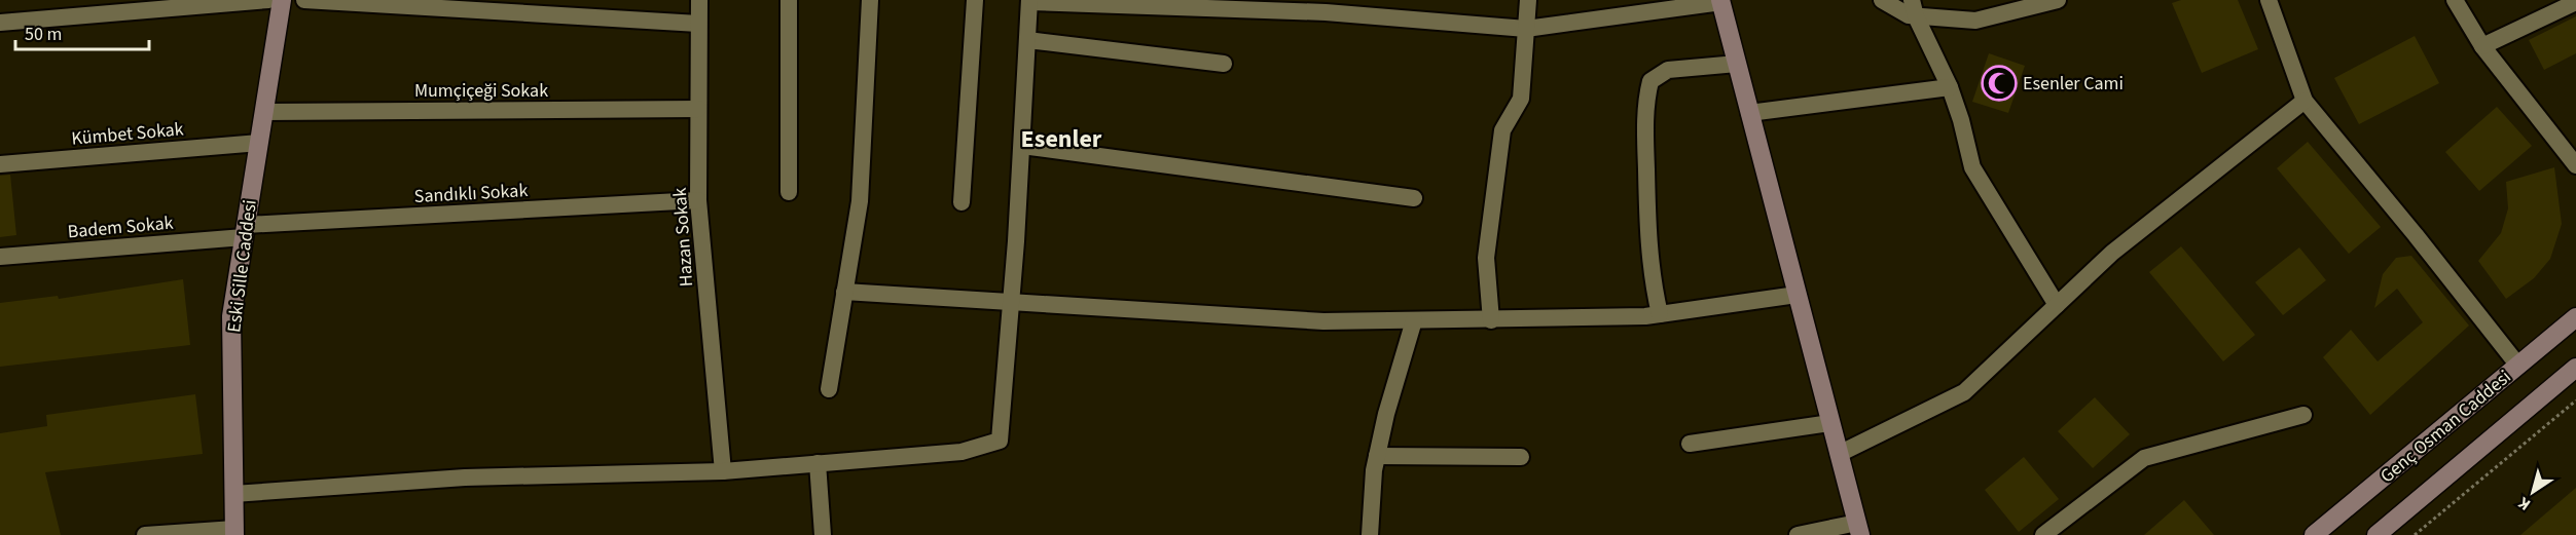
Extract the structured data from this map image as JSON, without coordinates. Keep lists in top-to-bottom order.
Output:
{
  "streets": {
    "street": [
      "Mumçiçeği Sokak",
      "Kümbet Sokak",
      "Sandıklı Sokak",
      "Badem Sokak",
      "Hazan Sokak",
      "Eski Sille Caddesi",
      "Genç Osman Caddesi"
    ]
  },
  "crossings": [
    ["Mumçiçeği Sokak", "Hazan Sokak"],
    ["Mumçiçeği Sokak", "Eski Sille Caddesi"],
    ["Kümbet Sokak", "Eski Sille Caddesi"],
    ["Sandıklı Sokak", "Badem Sokak"],
    ["Sandıklı Sokak", "Hazan Sokak"],
    ["Sandıklı Sokak", "Eski Sille Caddesi"],
    ["Badem Sokak", "Eski Sille Caddesi"]
  ],
  "districts": ["Esenler"],
  "places": {
    "mosque": ["Esenler Cami"]
  },
  "scale_bar": "50 m",
  "north": "bottom left"
}
